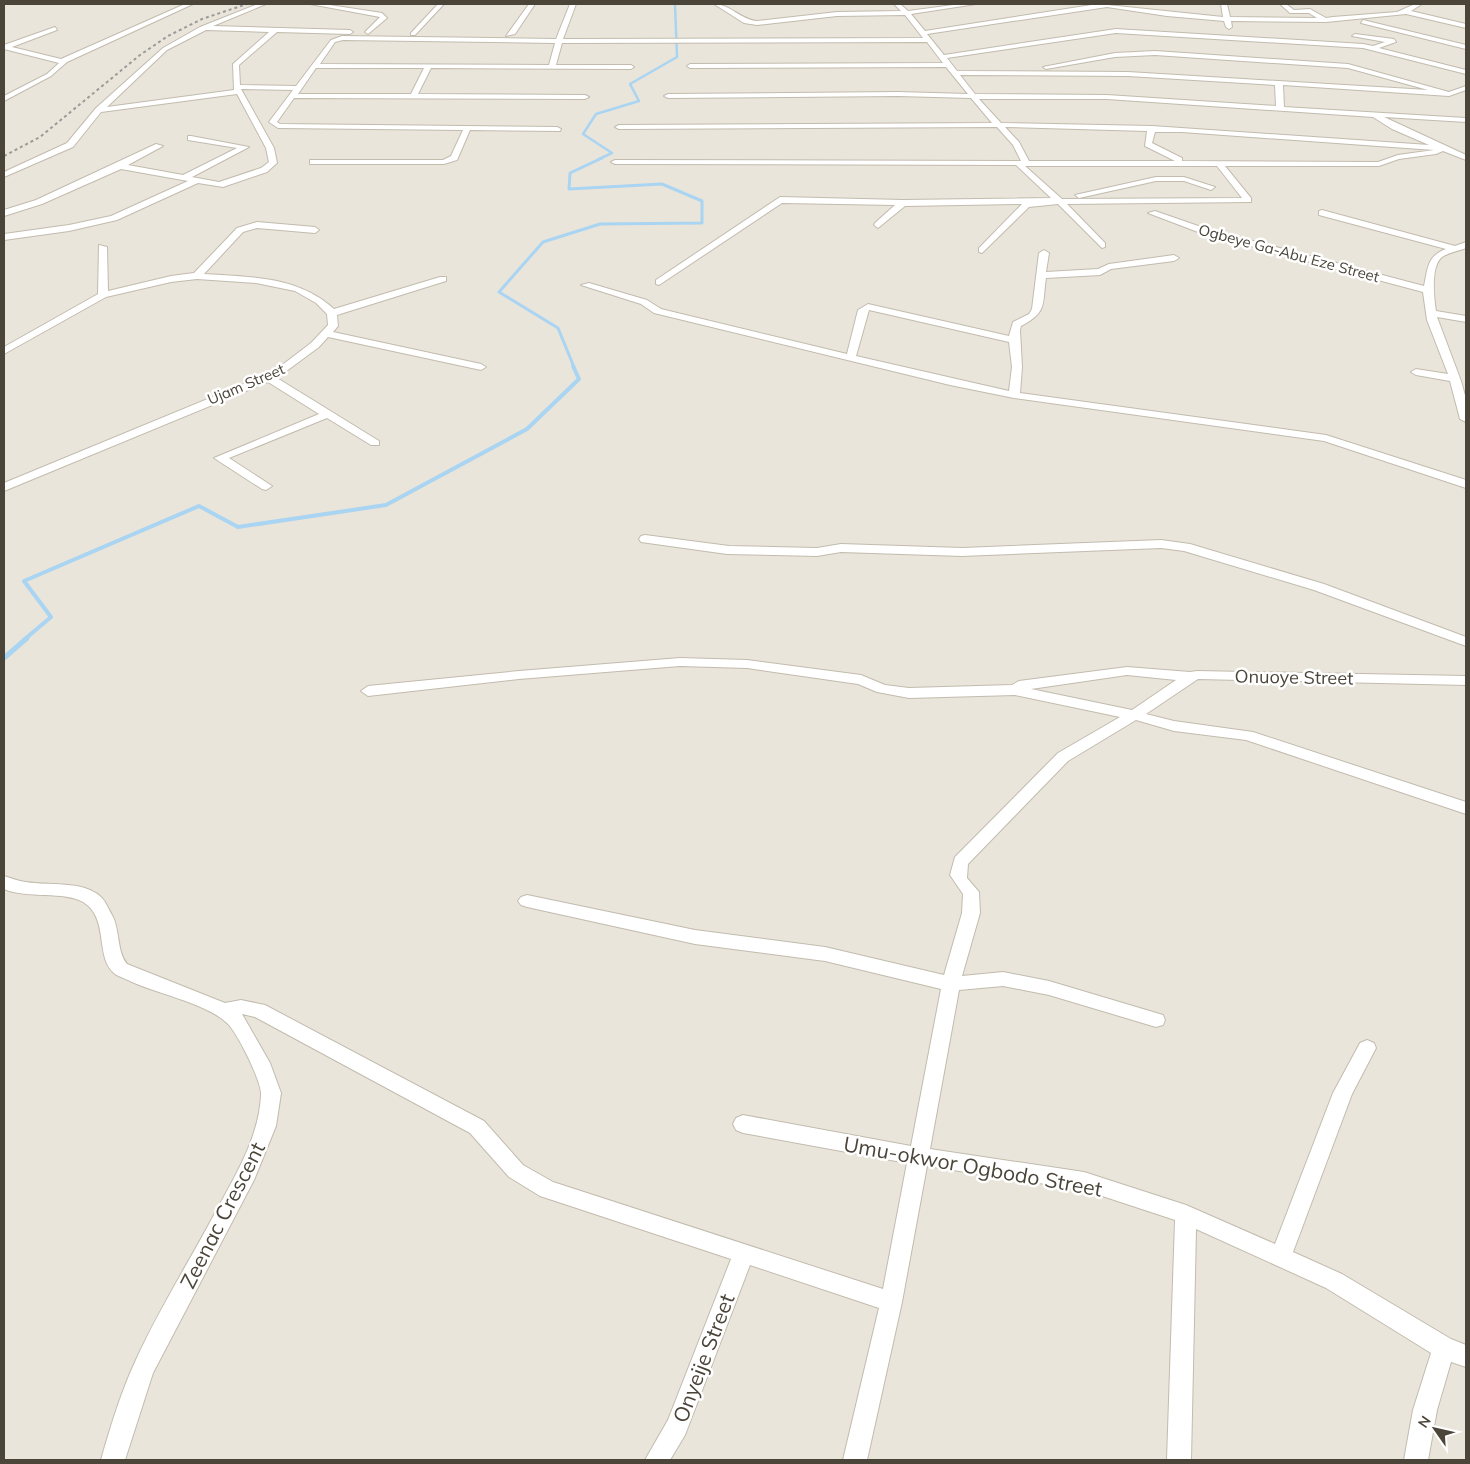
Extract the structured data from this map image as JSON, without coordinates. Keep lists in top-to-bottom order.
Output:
{
  "streets": {
    "street": [
      "Ogbeye Ga-Abu Eze Street",
      "Ujam Street",
      "Onuoye Street",
      "Umu-okwor Ogbodo Street",
      "Zeenac Crescent",
      "Onyeije Street"
    ]
  },
  "north": "top left"
}
